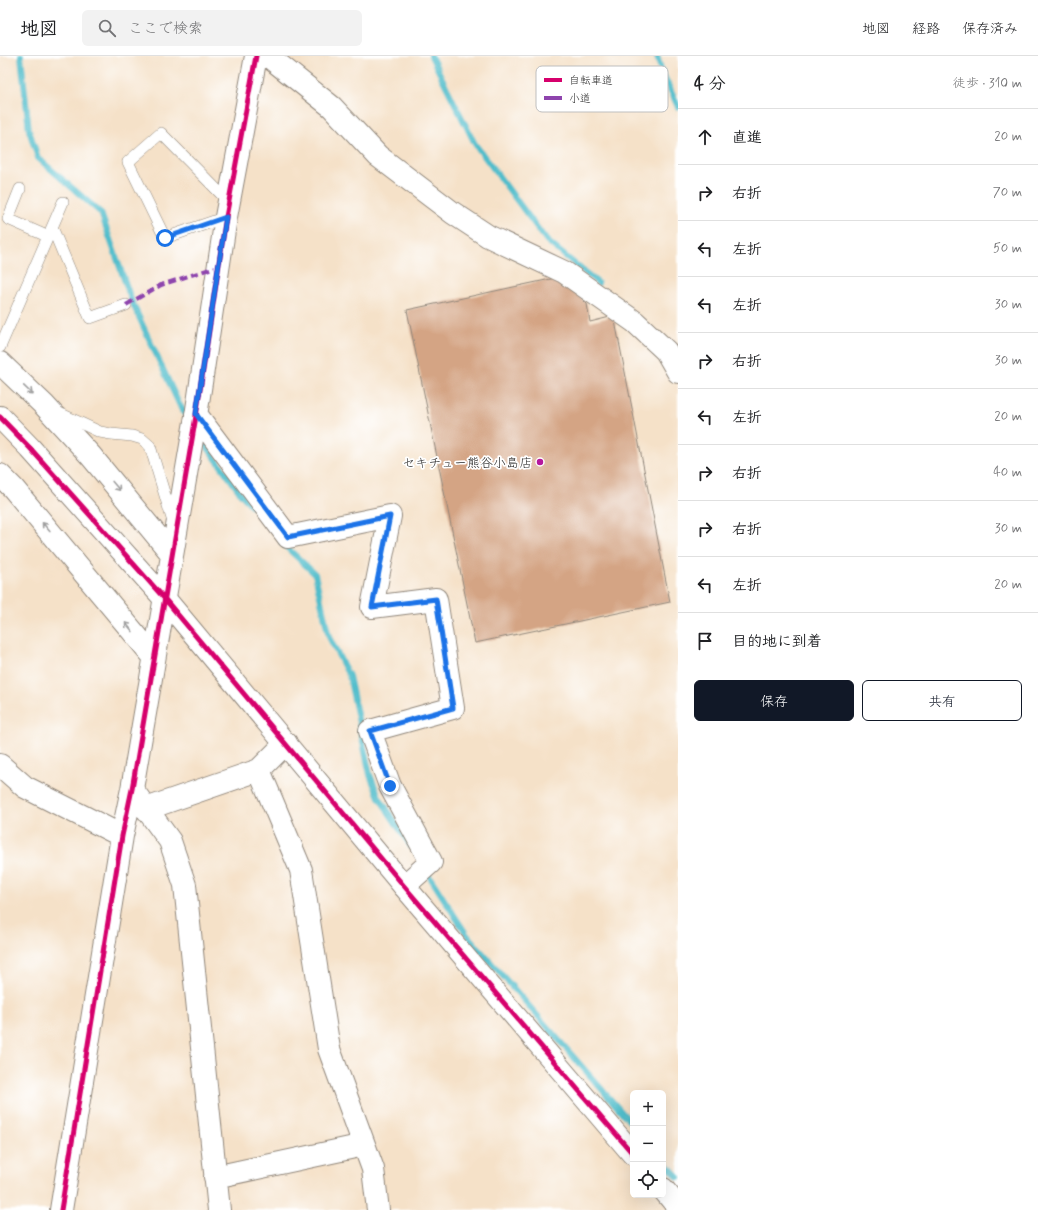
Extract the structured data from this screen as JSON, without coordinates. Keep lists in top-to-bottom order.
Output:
{
  "places": ["セキチュー熊谷小島店"],
  "legend": ["自転車道", "小道"],
  "page": {
    "header": "地図",
    "search": "ここで検索",
    "nav": ["地図", "経路", "保存済み"],
    "heading": ["4 分", "徒歩 · 310 m"],
    "list": [
      ["直進", "20 m"],
      ["右折", "70 m"],
      ["左折", "50 m"],
      ["左折", "30 m"],
      ["右折", "30 m"],
      ["左折", "20 m"],
      ["右折", "40 m"],
      ["右折", "30 m"],
      ["左折", "20 m"],
      "目的地に到着"
    ],
    "buttons": ["保存", "共有"],
    "map_buttons": ["+", "−"]
  }
}
